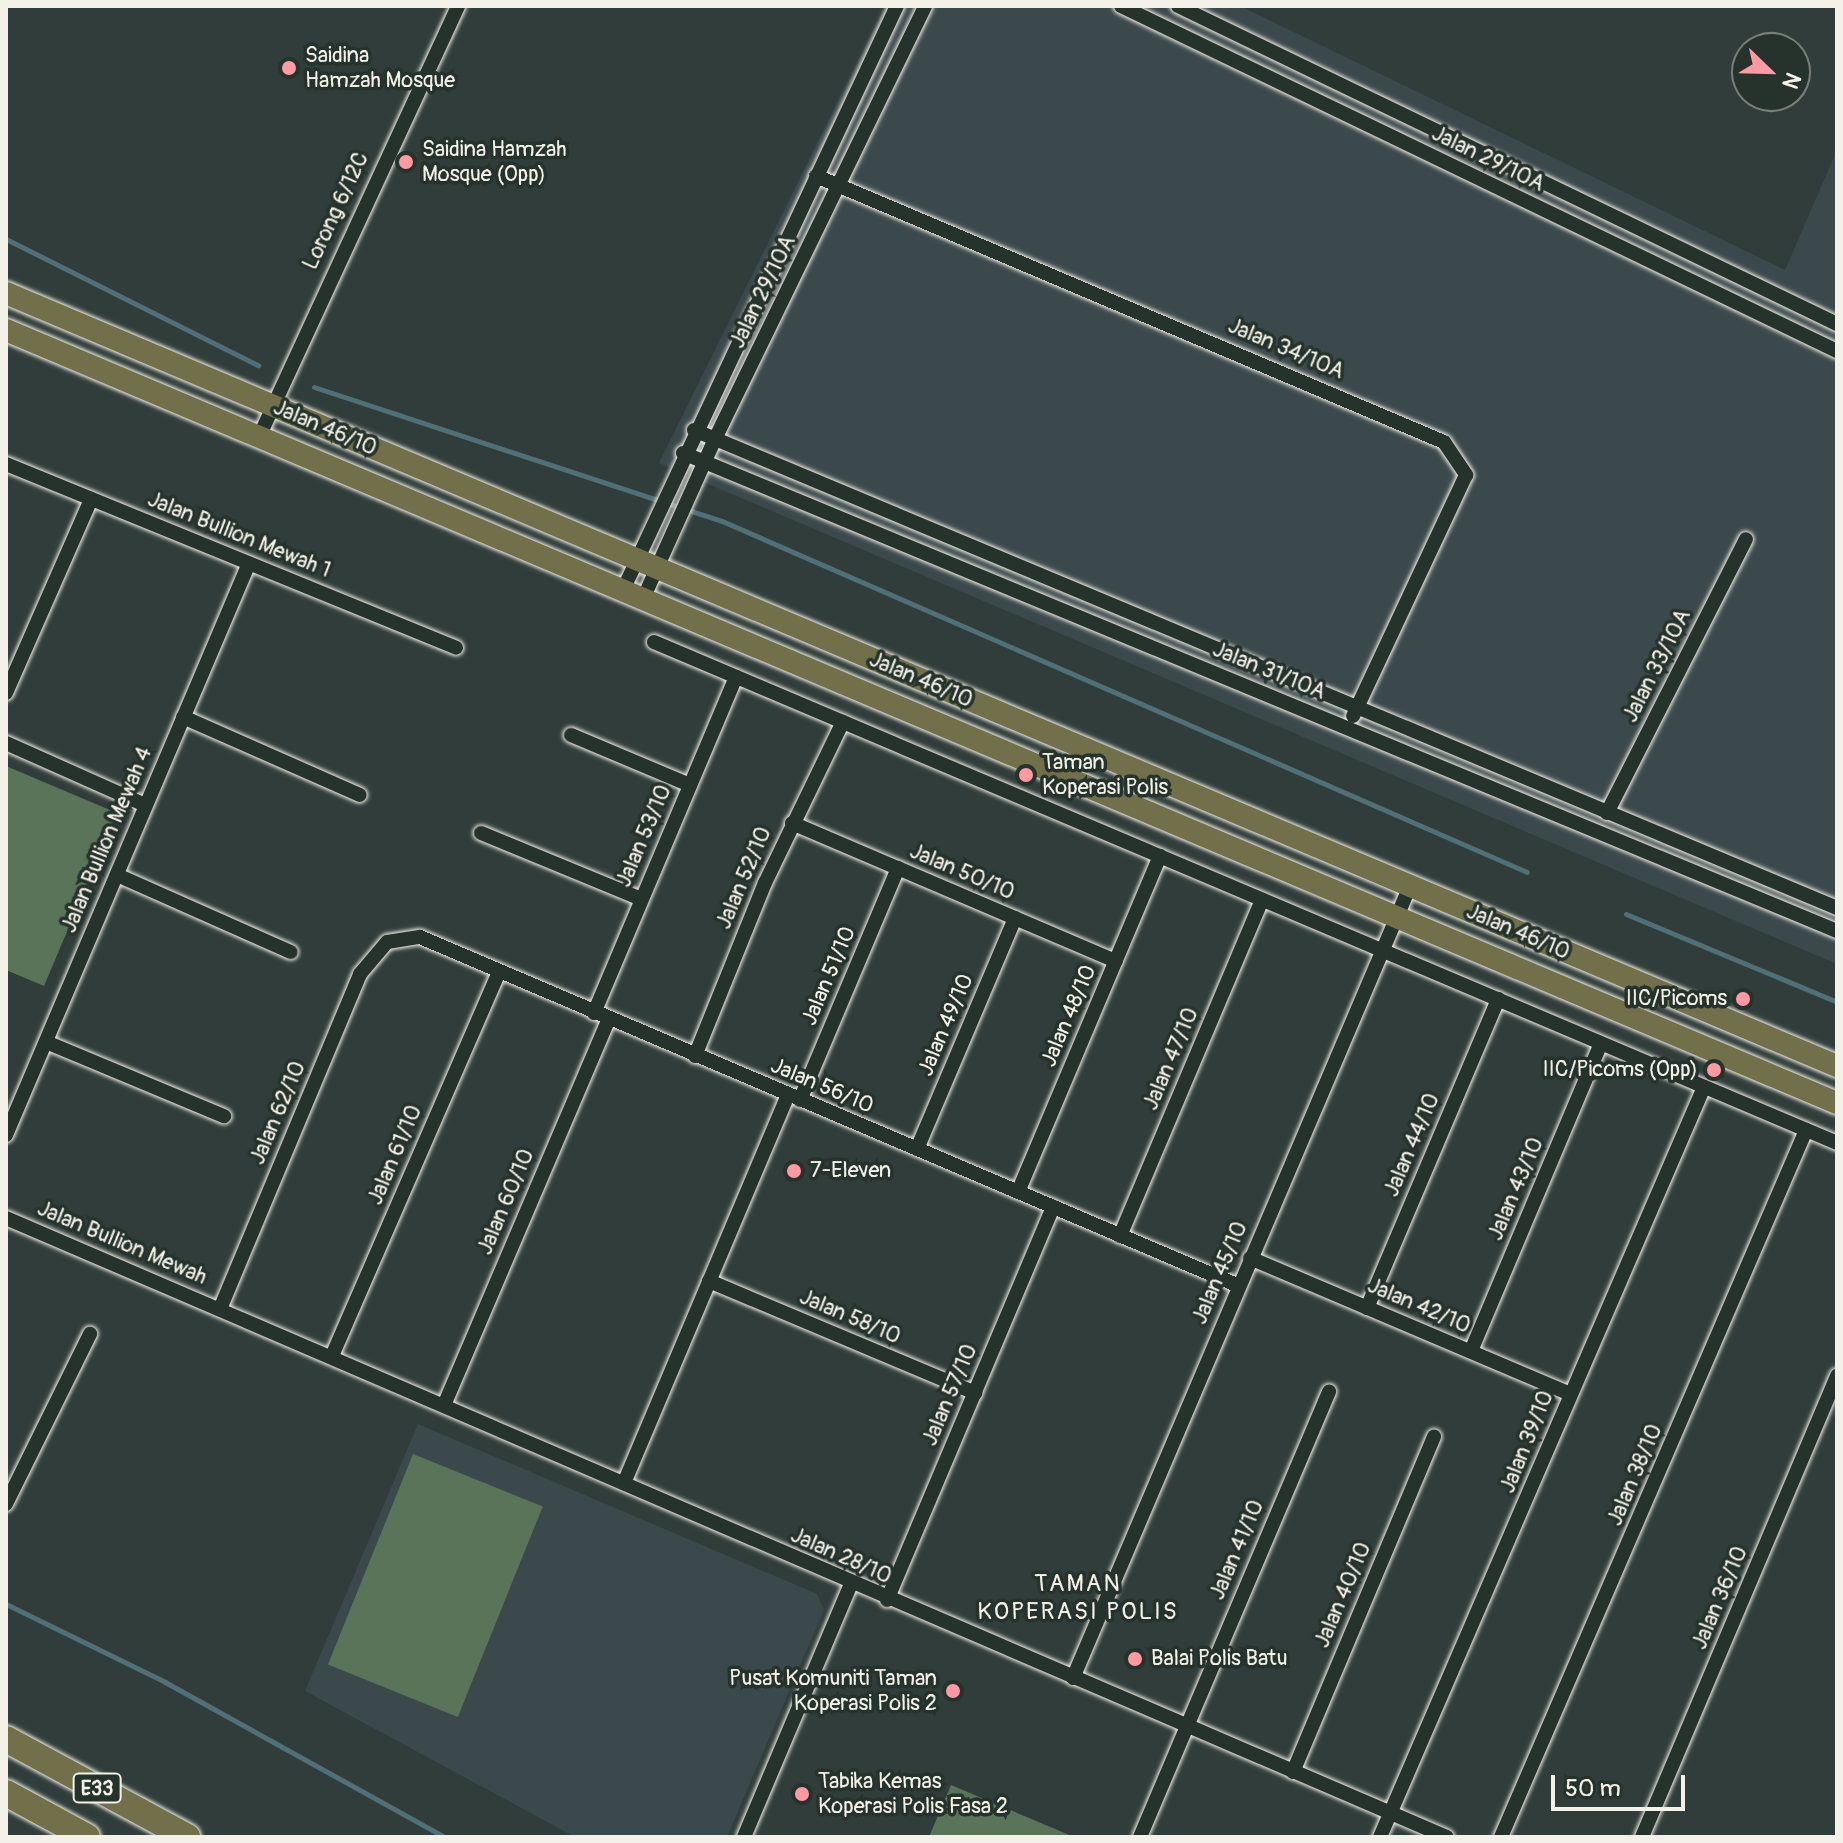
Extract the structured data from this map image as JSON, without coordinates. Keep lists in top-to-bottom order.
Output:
{
  "streets": {
    "highway": ["E33"],
    "main road": ["Jalan 46/10"],
    "street": [
      "Jalan 29/10A",
      "Lorong 6/12C",
      "Jalan 34/10A",
      "Jalan Bullion Mewah 1",
      "Jalan 33/10A",
      "Jalan 31/10A",
      "Jalan 53/10",
      "Jalan Bullion Mewah 4",
      "Jalan 50/10",
      "Jalan 52/10",
      "Jalan 51/10",
      "Jalan 48/10",
      "Jalan 49/10",
      "Jalan 47/10",
      "Jalan 56/10",
      "Jalan 62/10",
      "Jalan 44/10",
      "Jalan 61/10",
      "Jalan 43/10",
      "Jalan 60/10",
      "Jalan Bullion Mewah",
      "Jalan 45/10",
      "Jalan 42/10",
      "Jalan 58/10",
      "Jalan 57/10",
      "Jalan 39/10",
      "Jalan 38/10",
      "Jalan 41/10",
      "Jalan 28/10",
      "Jalan 40/10",
      "Jalan 36/10"
    ]
  },
  "crossings": [
    ["Jalan 29/10A", "Jalan 34/10A"],
    ["Jalan 29/10A", "Jalan 46/10"],
    ["Jalan 29/10A", "Jalan 31/10A"],
    ["Lorong 6/12C", "Jalan 46/10"],
    ["Jalan 34/10A", "Jalan 31/10A"],
    ["Jalan 46/10", "Jalan 45/10"],
    ["Jalan Bullion Mewah 1", "Jalan Bullion Mewah 4"],
    ["Jalan 33/10A", "Jalan 31/10A"],
    ["Jalan 53/10", "Jalan 56/10"],
    ["Jalan 50/10", "Jalan 52/10"],
    ["Jalan 50/10", "Jalan 51/10"],
    ["Jalan 50/10", "Jalan 48/10"],
    ["Jalan 50/10", "Jalan 49/10"],
    ["Jalan 52/10", "Jalan 56/10"],
    ["Jalan 51/10", "Jalan 56/10"],
    ["Jalan 48/10", "Jalan 56/10"],
    ["Jalan 49/10", "Jalan 56/10"],
    ["Jalan 47/10", "Jalan 56/10"],
    ["Jalan 56/10", "Jalan 62/10"],
    ["Jalan 56/10", "Jalan 61/10"],
    ["Jalan 56/10", "Jalan 60/10"],
    ["Jalan 56/10", "Jalan 45/10"],
    ["Jalan 56/10", "Jalan 57/10"],
    ["Jalan 62/10", "Jalan Bullion Mewah"],
    ["Jalan 62/10", "Jalan 28/10"],
    ["Jalan 44/10", "Jalan 42/10"],
    ["Jalan 61/10", "Jalan 28/10"],
    ["Jalan 43/10", "Jalan 42/10"],
    ["Jalan 60/10", "Jalan 28/10"],
    ["Jalan Bullion Mewah", "Jalan 28/10"],
    ["Jalan 45/10", "Jalan 42/10"],
    ["Jalan 45/10", "Jalan 28/10"],
    ["Jalan 42/10", "Jalan 39/10"],
    ["Jalan 58/10", "Jalan 57/10"],
    ["Jalan 57/10", "Jalan 28/10"],
    ["Jalan 39/10", "Jalan 28/10"],
    ["Jalan 41/10", "Jalan 28/10"],
    ["Jalan 28/10", "Jalan 40/10"]
  ],
  "districts": ["TAMAN KOPERASI POLIS"],
  "places": [
    "Saidina Hamzah Mosque",
    "Saidina Hamzah Mosque (Opp)",
    "Taman Koperasi Polis",
    "IIC/Picoms",
    "IIC/Picoms (Opp)",
    "7-Eleven",
    "Balai Polis Batu",
    "Pusat Komuniti Taman Koperasi Polis 2",
    "Tabika Kemas Koperasi Polis Fasa 2"
  ],
  "scale_bar": "50 m",
  "north": "bottom right"
}
